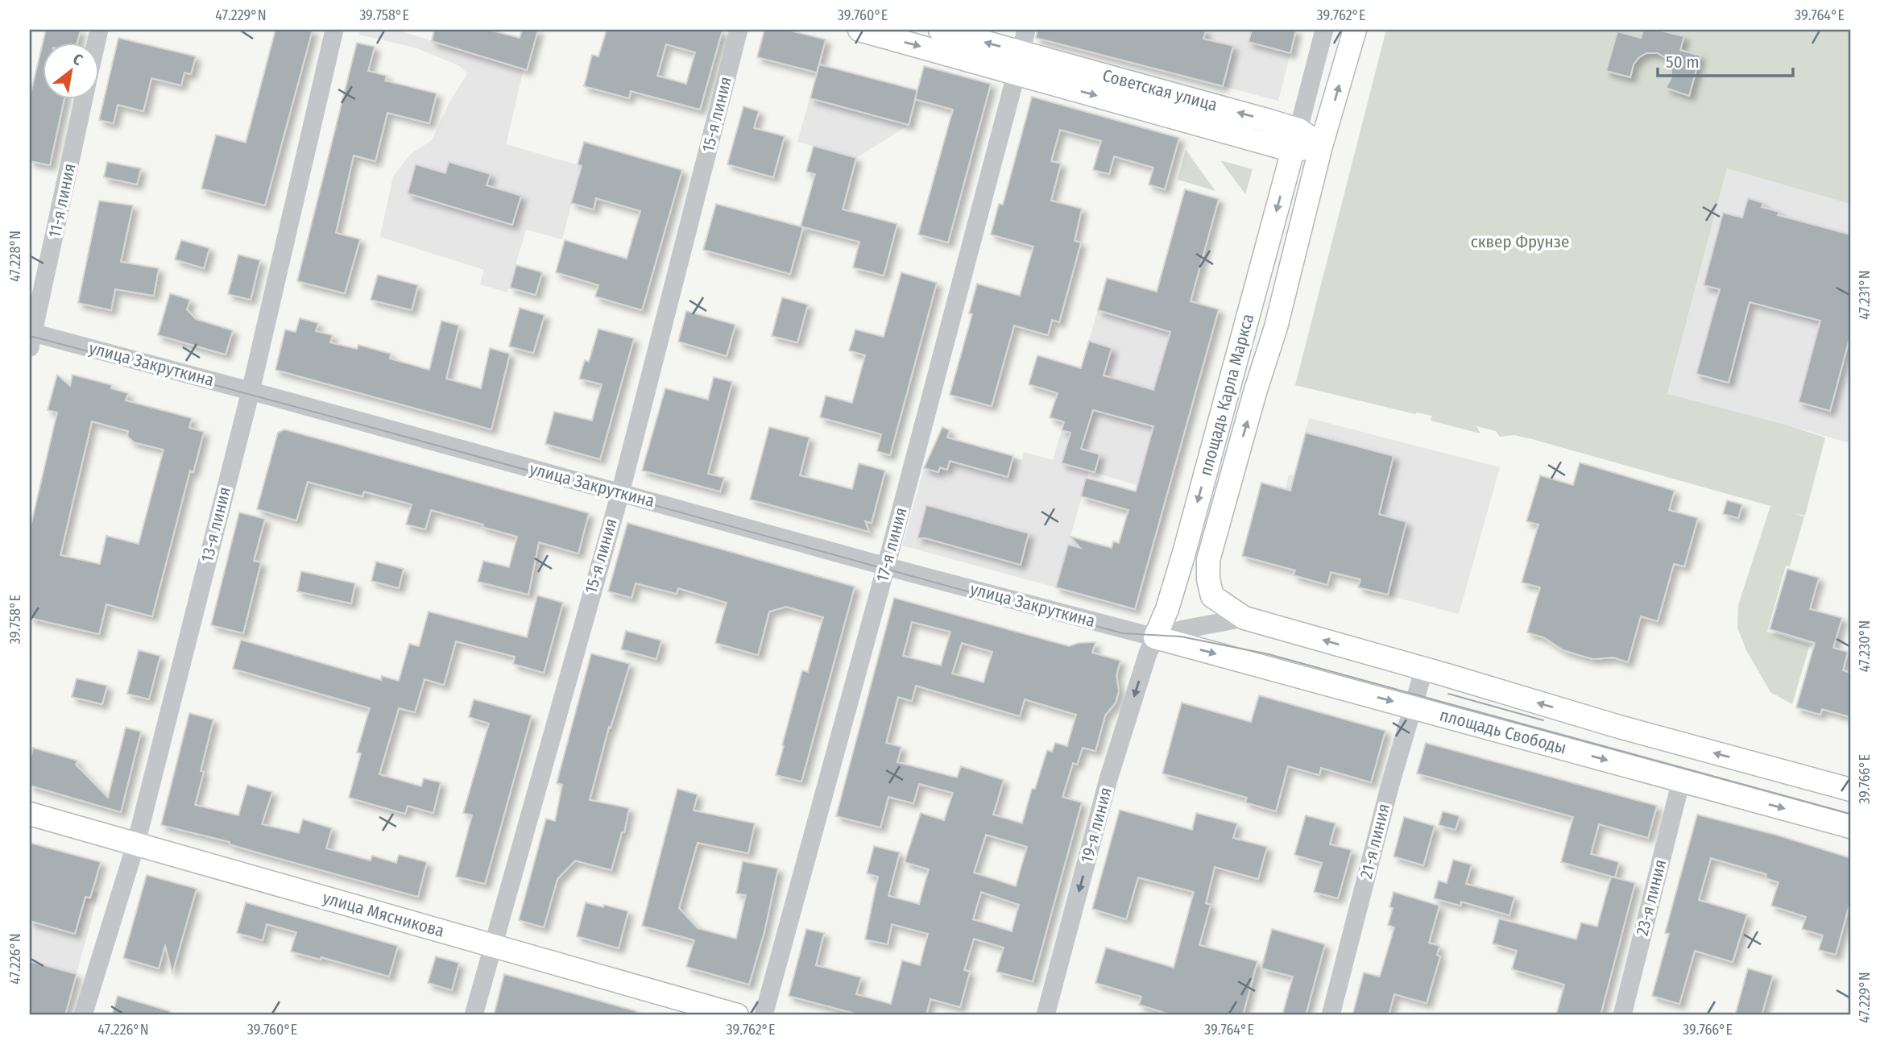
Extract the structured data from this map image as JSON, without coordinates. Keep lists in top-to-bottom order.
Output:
{
  "streets": {
    "main road": [
      "Советская улица",
      "площадь Карла Маркса",
      "площадь Свободы",
      "улица Мясникова"
    ],
    "street": [
      "15-я линия",
      "11-я линия",
      "улица Закруткина",
      "13-я линия",
      "17-я линия",
      "19-я линия",
      "21-я линия",
      "23-я линия"
    ]
  },
  "crossings": [
    ["Советская улица", "площадь Карла Маркса"],
    ["Советская улица", "17-я линия"],
    ["15-я линия", "улица Закруткина"],
    ["15-я линия", "улица Мясникова"],
    ["11-я линия", "улица Закруткина"],
    ["улица Закруткина", "площадь Карла Маркса"],
    ["улица Закруткина", "13-я линия"],
    ["улица Закруткина", "17-я линия"],
    ["улица Закруткина", "площадь Свободы"],
    ["улица Закруткина", "19-я линия"],
    ["площадь Карла Маркса", "площадь Свободы"],
    ["площадь Карла Маркса", "19-я линия"],
    ["13-я линия", "улица Мясникова"],
    ["площадь Свободы", "19-я линия"],
    ["площадь Свободы", "21-я линия"],
    ["площадь Свободы", "23-я линия"]
  ],
  "one_way": ["19-я линия"],
  "parks": ["сквер Фрунзе"],
  "scale_bar": "50 m",
  "north": "top right",
  "coordinates": [
    "47.229°N",
    "39.758°E",
    "39.760°E",
    "39.762°E",
    "39.764°E",
    "47.228°N",
    "47.231°N",
    "47.230°N",
    "39.766°E",
    "47.226°N"
  ]
}
